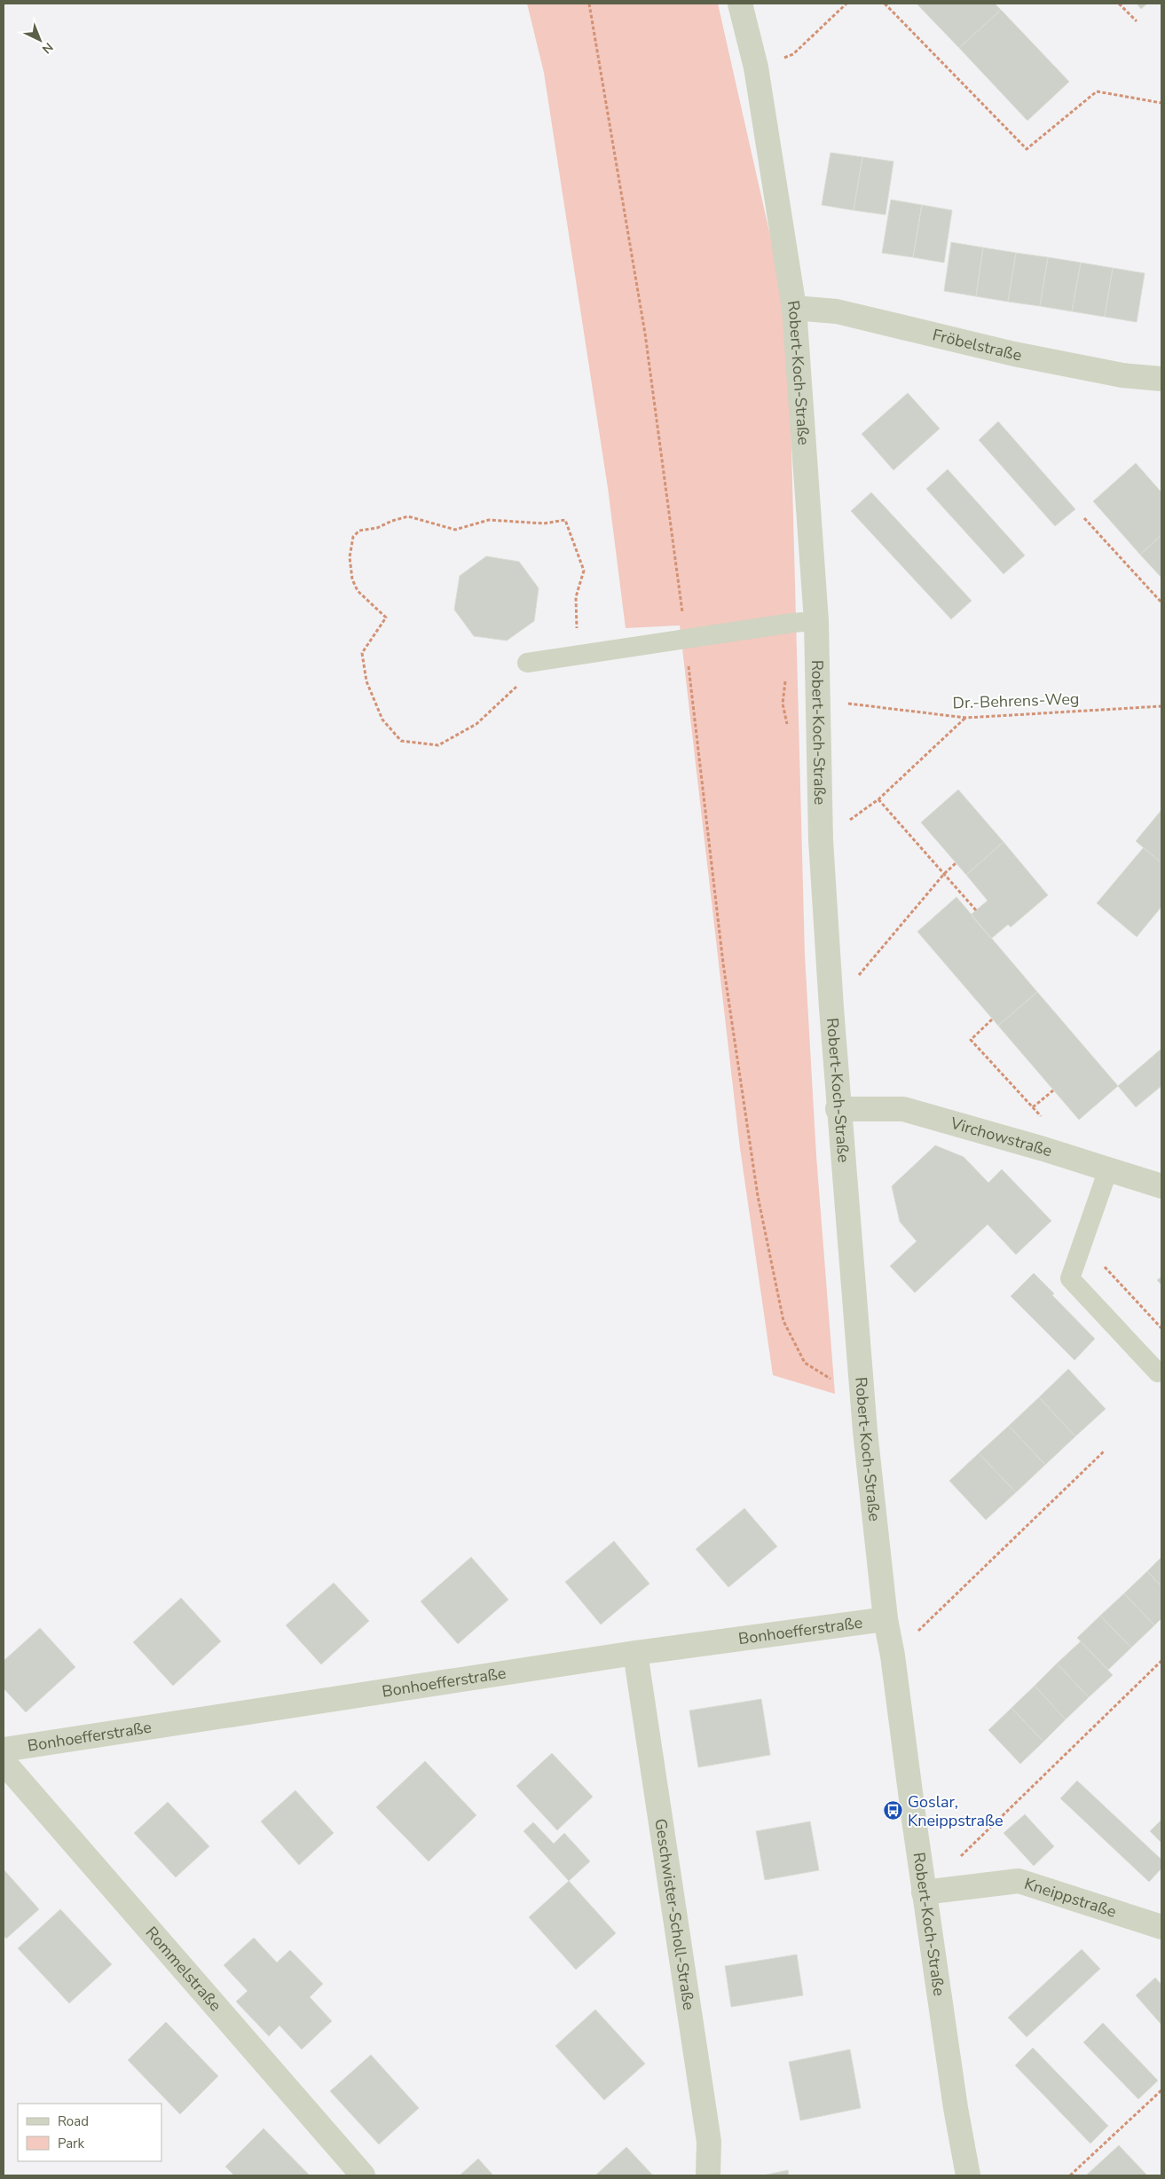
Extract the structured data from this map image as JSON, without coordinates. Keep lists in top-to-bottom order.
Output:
{
  "streets": {
    "street": [
      "Fröbelstraße",
      "Robert-Koch-Straße",
      "Virchowstraße",
      "Bonhoefferstraße",
      "Kneippstraße",
      "Geschwister-Scholl-Straße",
      "Rommelstraße"
    ],
    "path": ["Dr.-Behrens-Weg"]
  },
  "crossings": [
    ["Fröbelstraße", "Robert-Koch-Straße"],
    ["Robert-Koch-Straße", "Dr.-Behrens-Weg"],
    ["Robert-Koch-Straße", "Virchowstraße"],
    ["Robert-Koch-Straße", "Bonhoefferstraße"],
    ["Robert-Koch-Straße", "Kneippstraße"],
    ["Bonhoefferstraße", "Geschwister-Scholl-Straße"]
  ],
  "places": {
    "bus stop": ["Goslar, Kneippstraße"]
  },
  "legend": ["Road", "Park"],
  "north": "bottom right"
}
